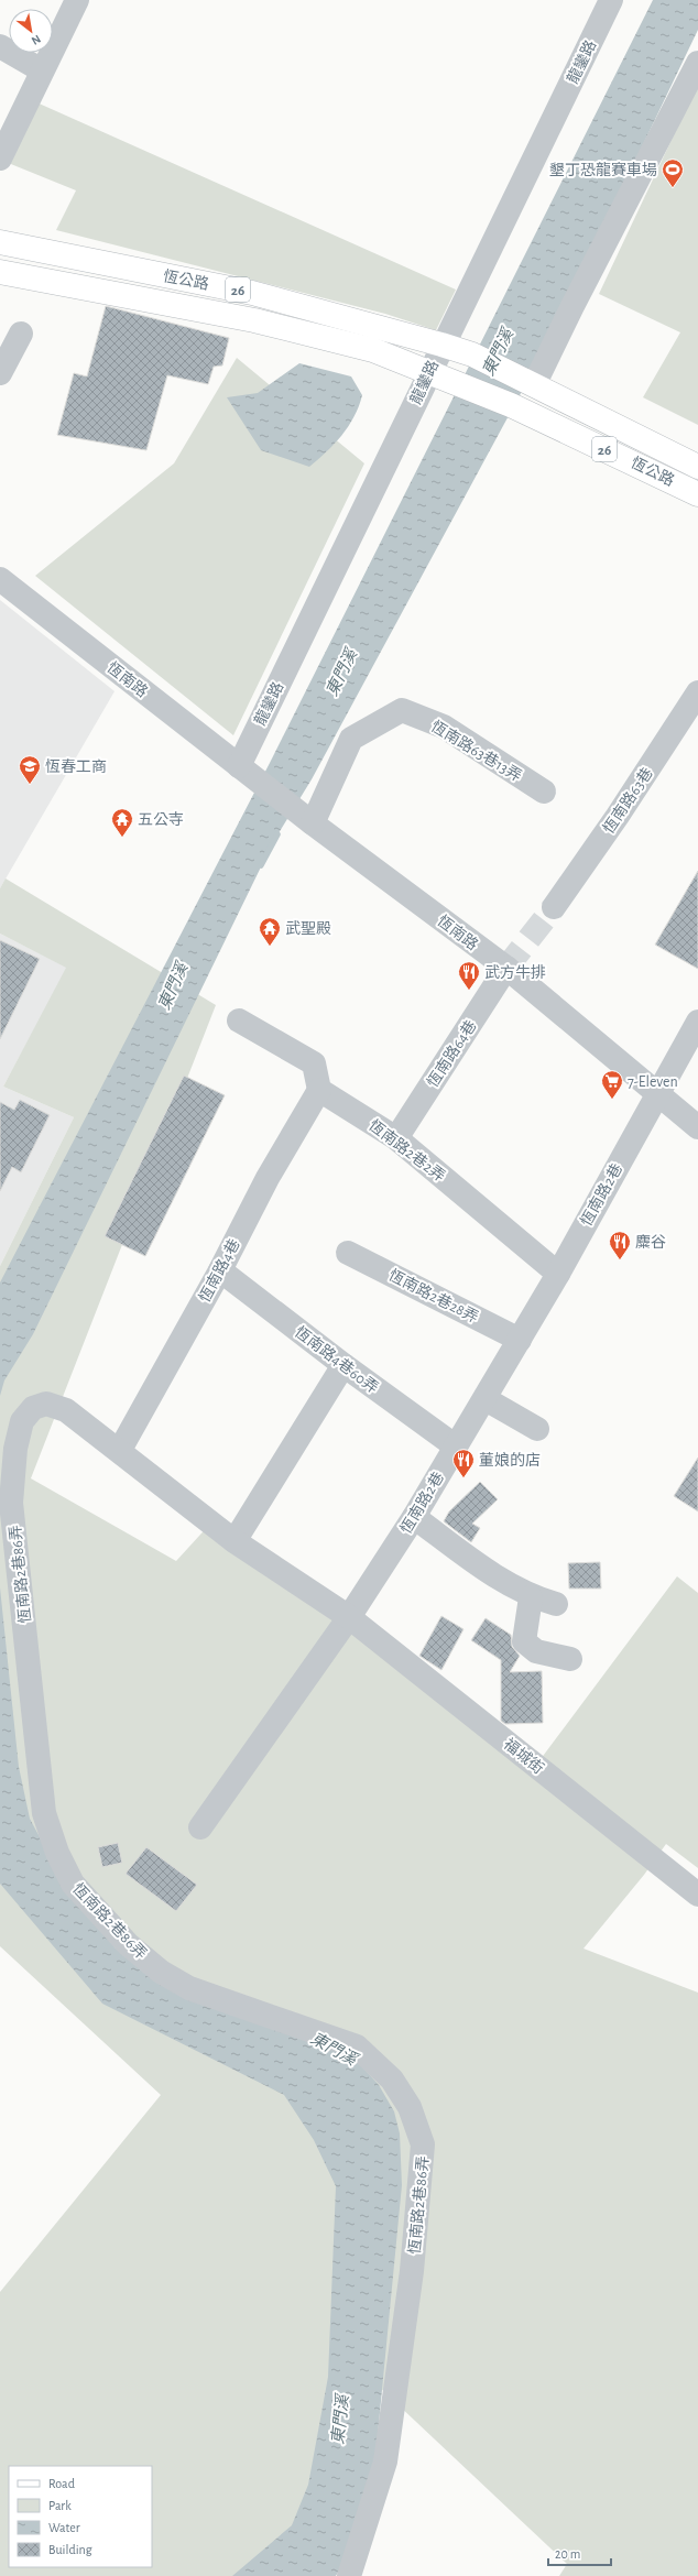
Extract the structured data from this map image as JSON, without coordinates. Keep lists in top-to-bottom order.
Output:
{
  "streets": {
    "main road": ["恆公路", "26"],
    "street": [
      "龍鑾路",
      "恆南路",
      "恆南路63巷13弄",
      "恆南路63巷",
      "恆南路64巷",
      "恆南路2巷2弄",
      "恆南路2巷",
      "恆南路4巷",
      "恆南路2巷28弄",
      "恆南路4巷60弄",
      "恆南路2巷86弄",
      "福城街"
    ]
  },
  "crossings": [
    ["龍鑾路", "恆公路"],
    ["龍鑾路", "恆南路"],
    ["恆南路", "恆南路63巷13弄"],
    ["恆南路", "恆南路64巷"],
    ["恆南路", "恆南路2巷"],
    ["恆南路64巷", "恆南路2巷2弄"],
    ["恆南路2巷2弄", "恆南路2巷"],
    ["恆南路2巷2弄", "恆南路4巷"],
    ["恆南路2巷", "恆南路2巷28弄"],
    ["恆南路2巷", "恆南路4巷60弄"],
    ["恆南路2巷", "恆南路2巷86弄"],
    ["恆南路2巷", "福城街"],
    ["恆南路4巷", "恆南路4巷60弄"],
    ["恆南路4巷", "恆南路2巷86弄"],
    ["恆南路2巷86弄", "福城街"]
  ],
  "water": ["東門溪"],
  "places": {
    "sports": ["墾丁恐龍賽車場"],
    "school or university": ["恆春工商"],
    "temple": ["五公寺", "武聖殿"],
    "restaurant": ["武方牛排", "麋谷", "董娘的店"],
    "supermarket": ["7-Eleven"]
  },
  "legend": [
    "Road",
    "Park",
    "Water",
    "Building"
  ],
  "scale_bar": "20 m",
  "north": "bottom right"
}
